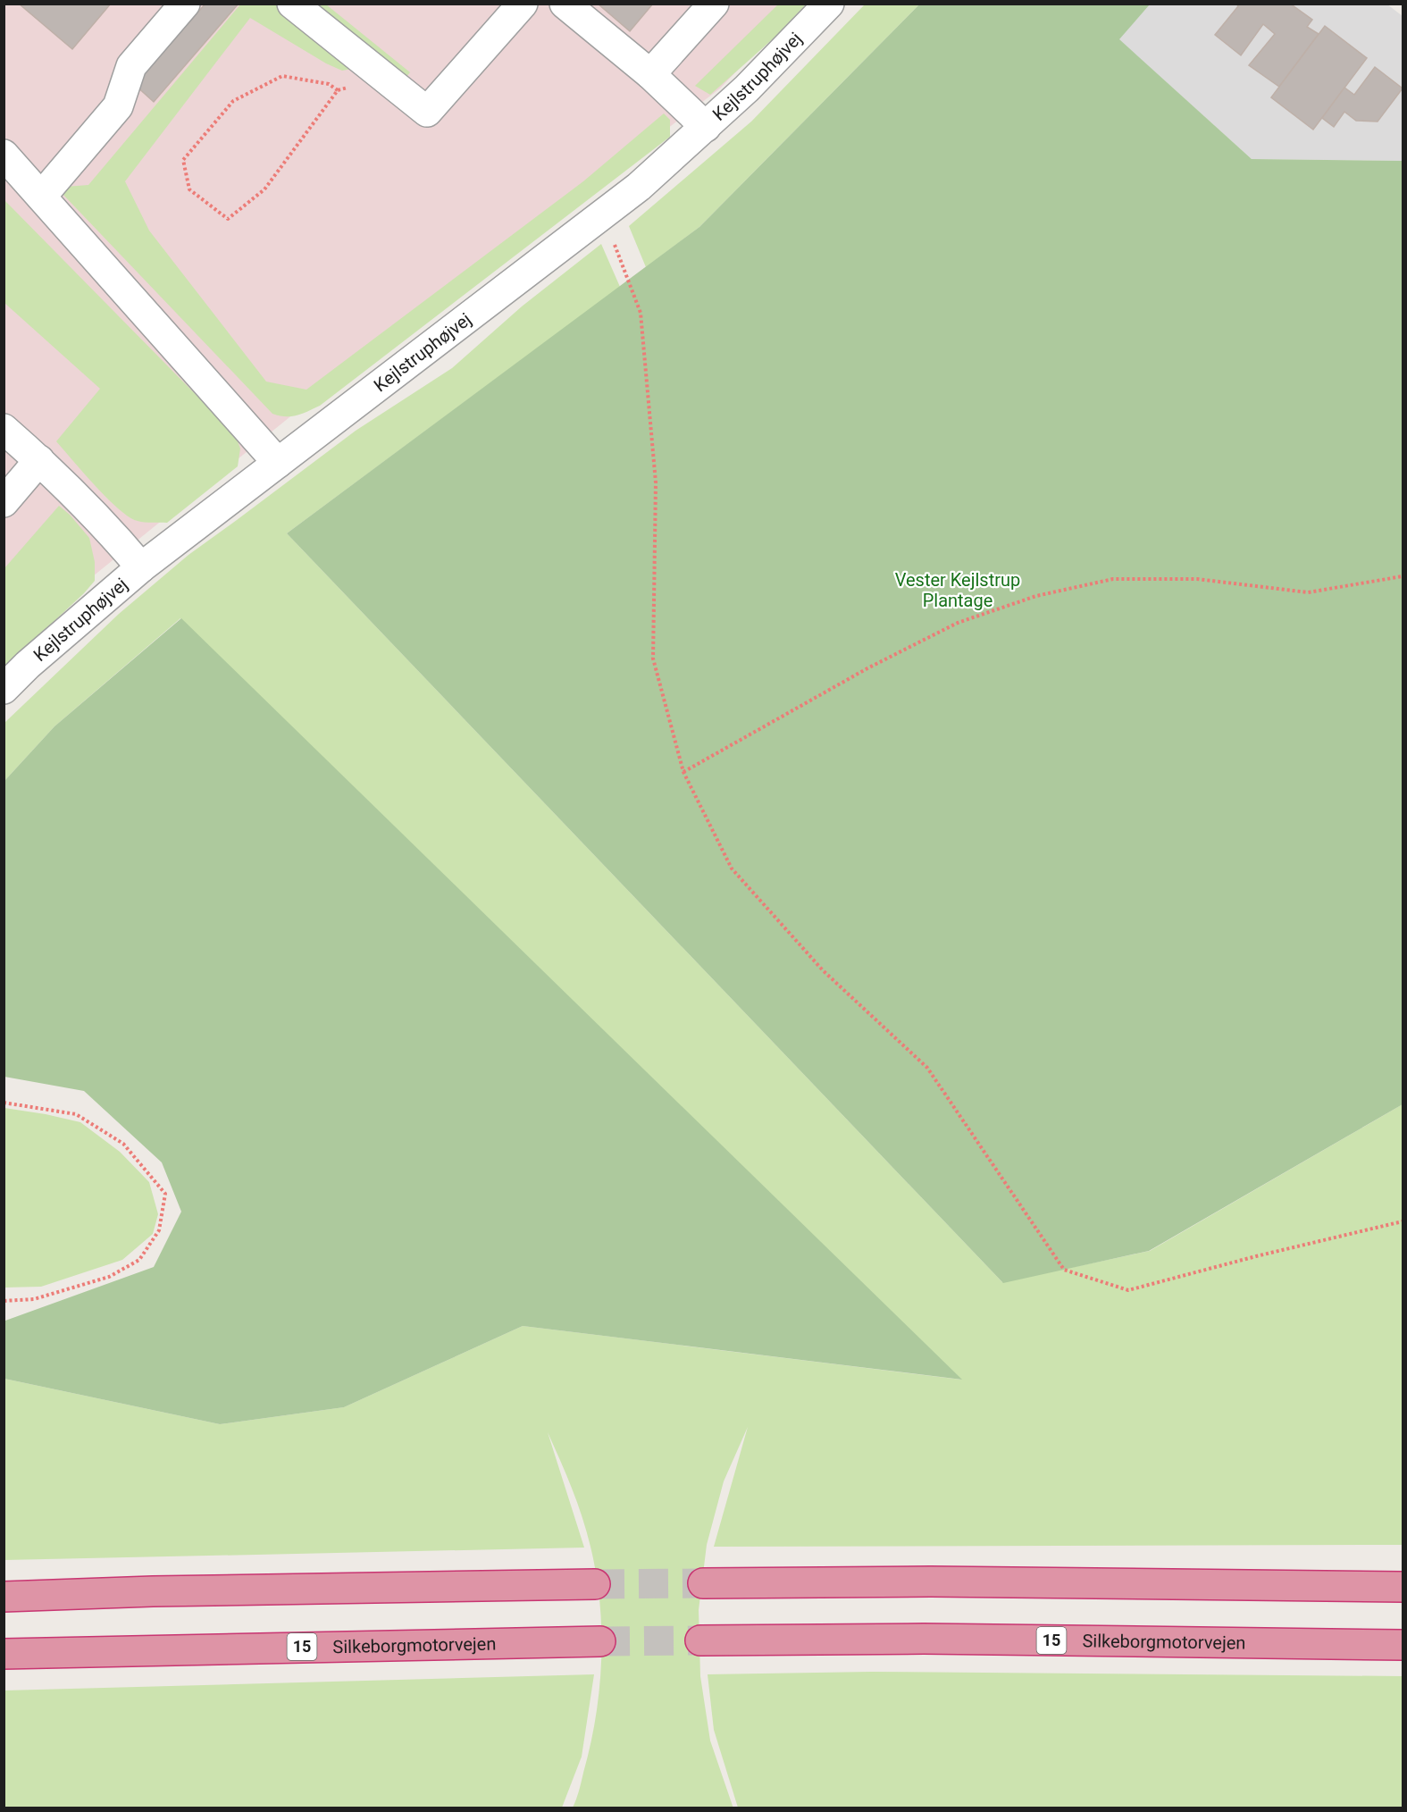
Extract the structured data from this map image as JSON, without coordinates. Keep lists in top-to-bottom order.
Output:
{
  "streets": {
    "highway": ["15", "Silkeborgmotorvejen"],
    "street": ["Kejlstruphøjvej"]
  },
  "parks": ["Vester Kejlstrup Plantage"]
}
